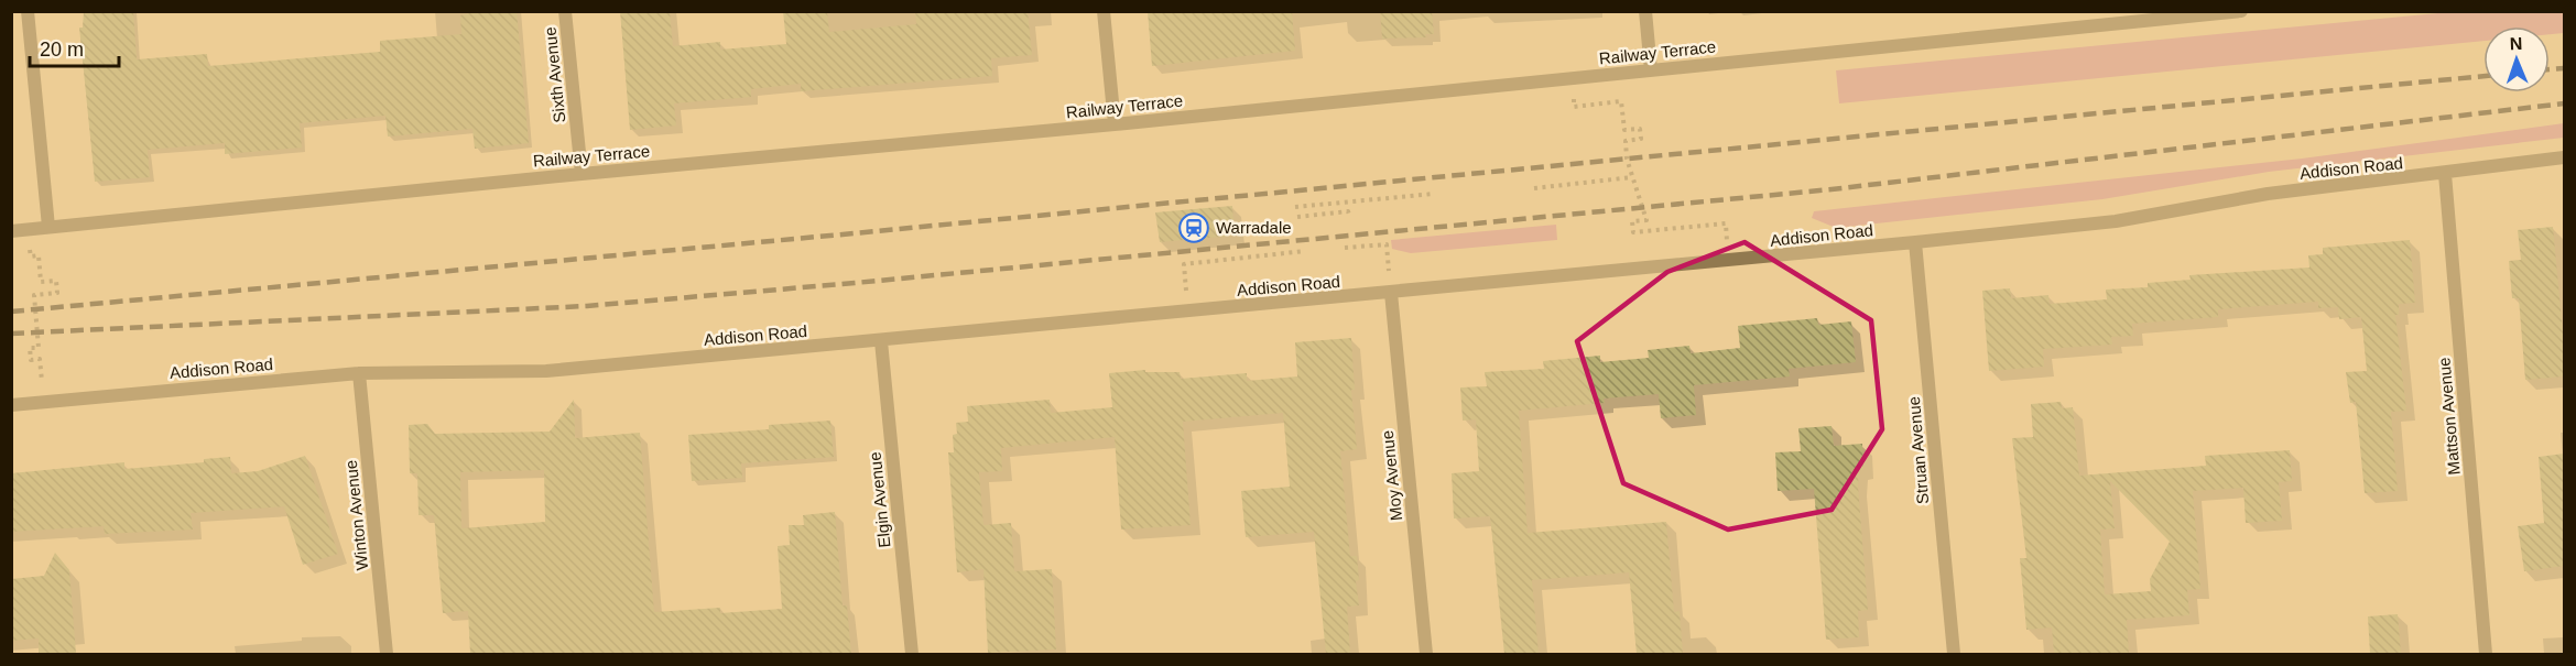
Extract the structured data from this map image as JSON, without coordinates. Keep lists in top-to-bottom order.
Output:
{
  "streets": {
    "street": [
      "Railway Terrace",
      "Sixth Avenue",
      "Addison Road",
      "Mattson Avenue",
      "Struan Avenue",
      "Moy Avenue",
      "Elgin Avenue",
      "Winton Avenue"
    ]
  },
  "crossings": [
    ["Railway Terrace", "Sixth Avenue"],
    ["Addison Road", "Mattson Avenue"],
    ["Addison Road", "Struan Avenue"],
    ["Addison Road", "Moy Avenue"],
    ["Addison Road", "Elgin Avenue"],
    ["Addison Road", "Winton Avenue"]
  ],
  "places": {
    "station": ["Warradale"]
  },
  "scale_bar": "20 m",
  "north": "top"
}
